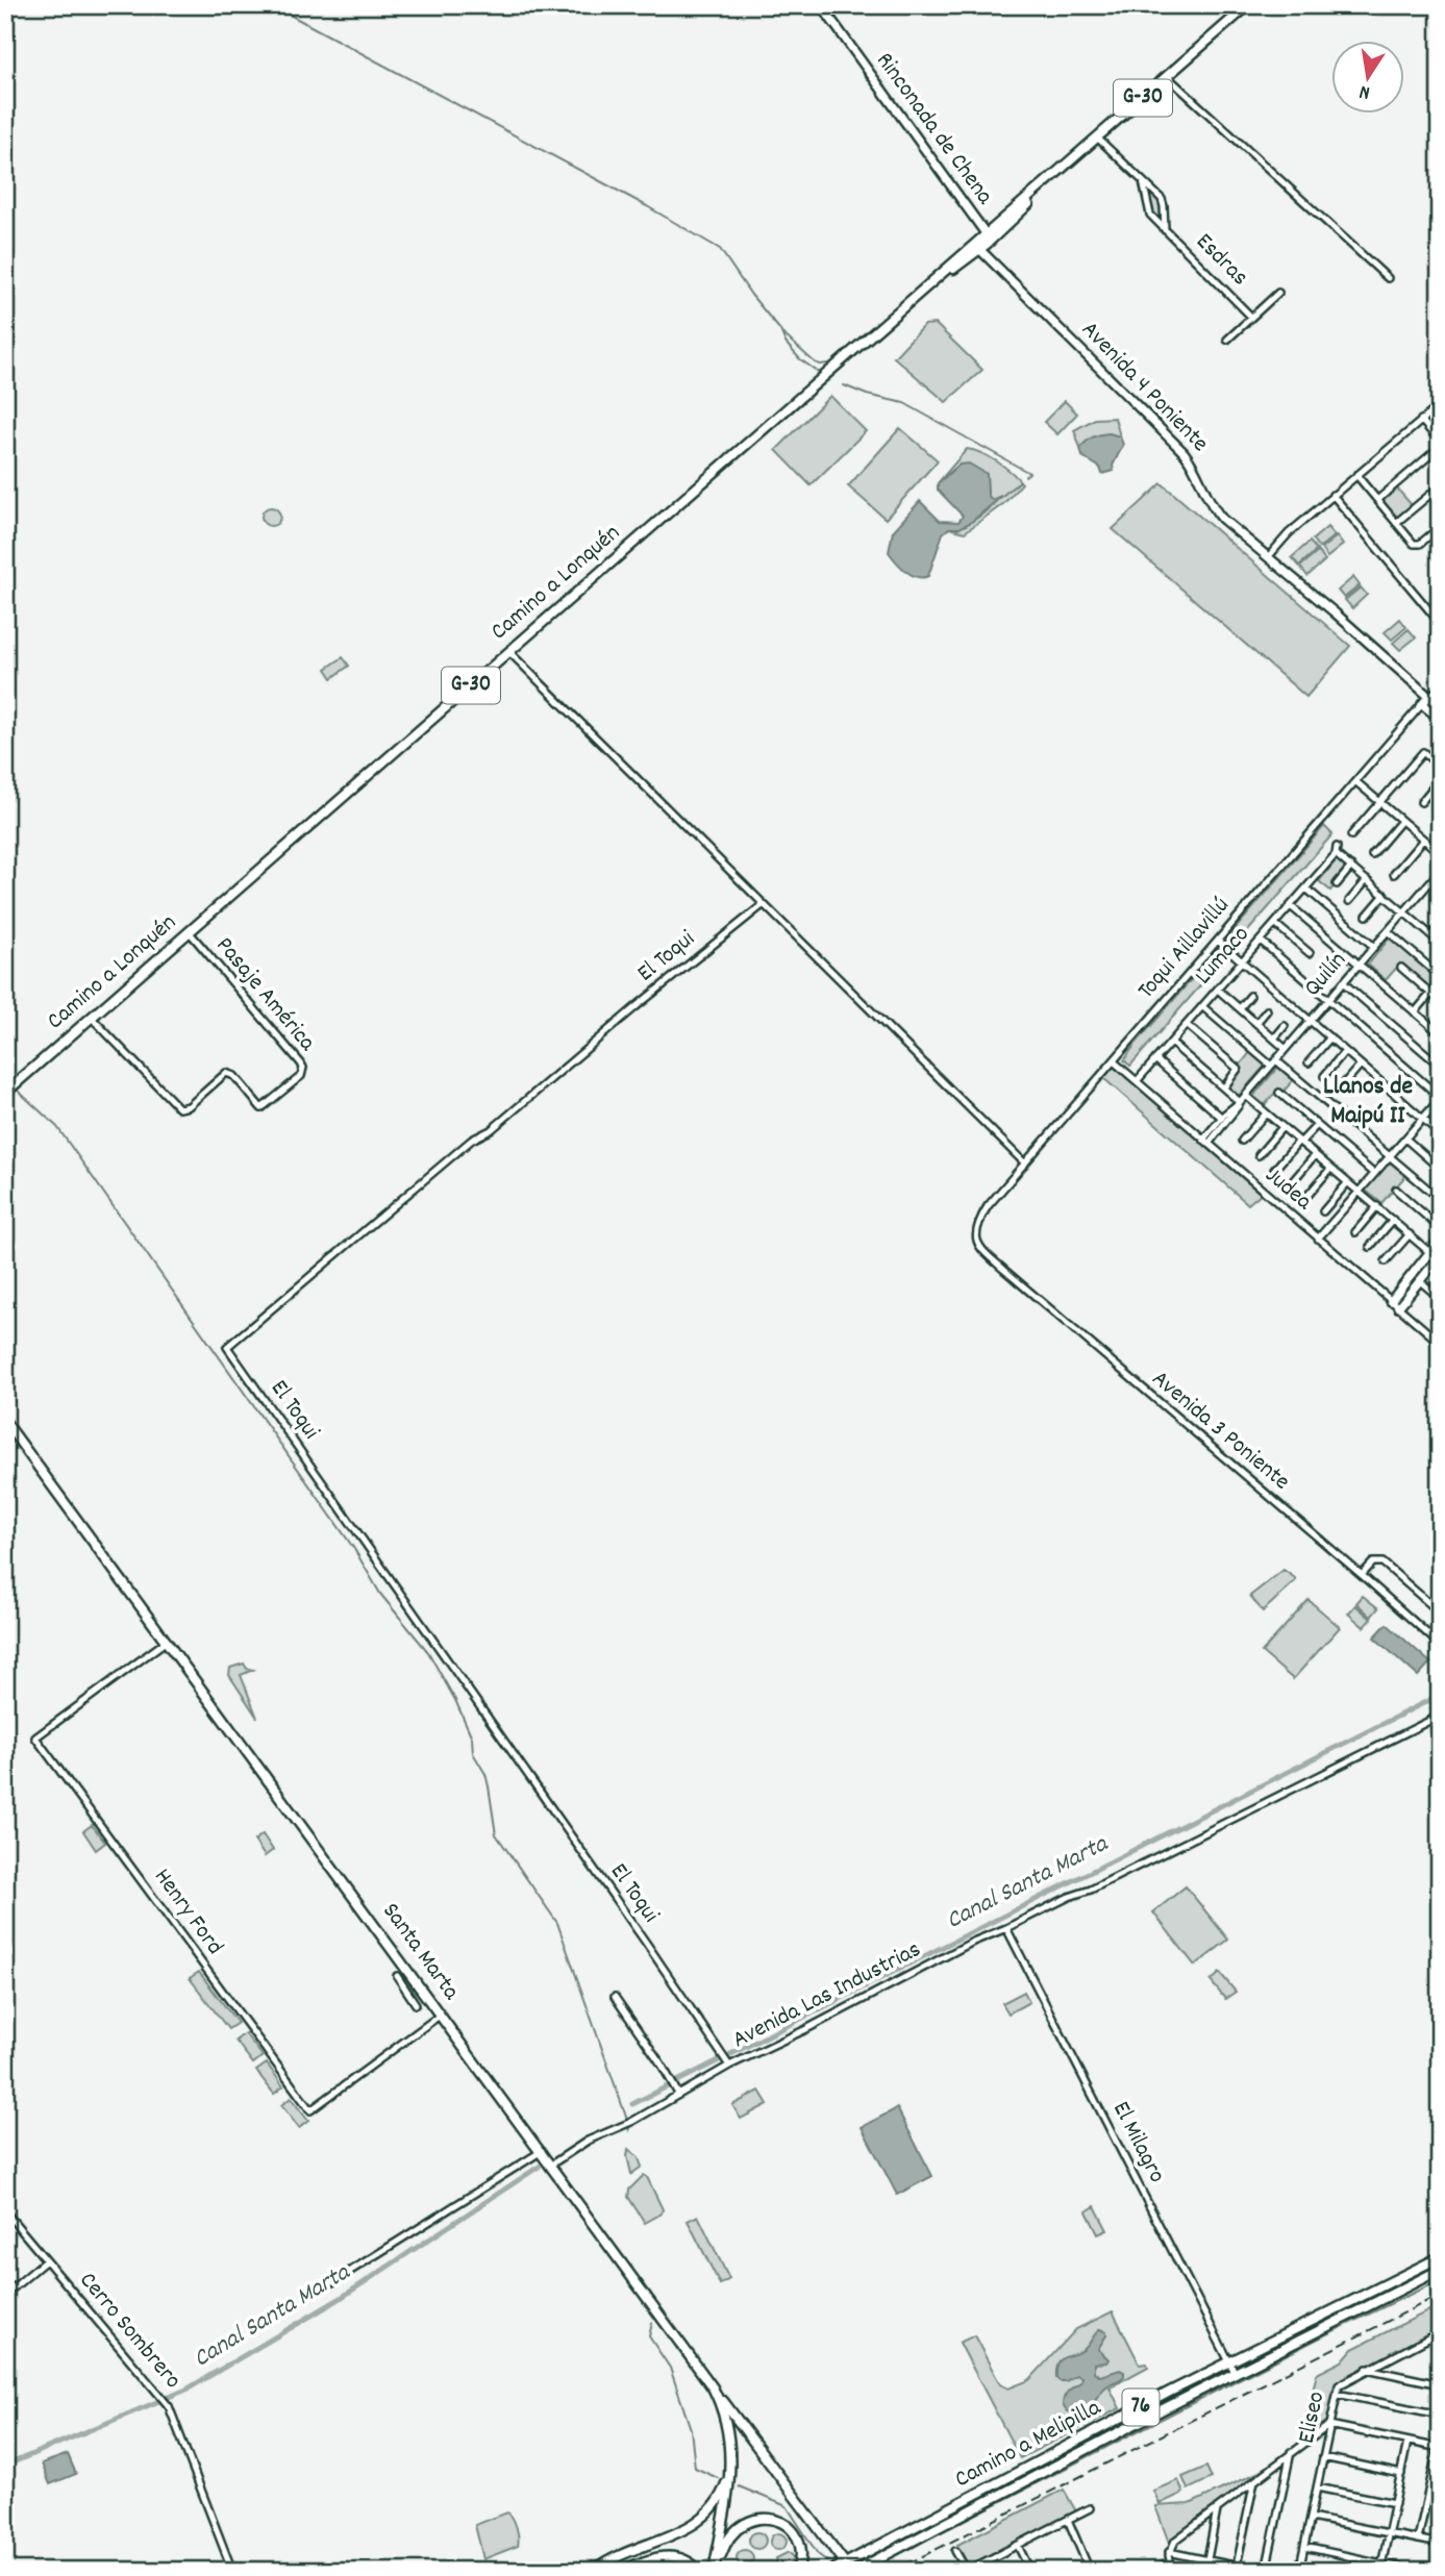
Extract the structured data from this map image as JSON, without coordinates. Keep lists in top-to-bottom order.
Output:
{
  "streets": {
    "main road": [
      "G-30",
      "Camino a Lonquén",
      "Santa Marta",
      "76",
      "Camino a Melipilla"
    ],
    "street": [
      "Rinconada de Chena",
      "Esdras",
      "Avenida 4 Poniente",
      "Toqui Aillavillú",
      "Lumaco",
      "El Toqui",
      "Quilín",
      "Pasaje América",
      "Judea",
      "Avenida 3 Poniente",
      "Henry Ford",
      "Avenida Las Industrias",
      "El Milagro",
      "Cerro Sombrero",
      "Eliseo"
    ]
  },
  "crossings": [
    ["Rinconada de Chena", "Camino a Lonquén"],
    ["Esdras", "Camino a Lonquén"],
    ["Avenida 4 Poniente", "Camino a Lonquén"],
    ["Avenida 4 Poniente", "Toqui Aillavillú"],
    ["Camino a Lonquén", "Pasaje América"],
    ["Toqui Aillavillú", "Judea"],
    ["Toqui Aillavillú", "Avenida 3 Poniente"],
    ["Lumaco", "Judea"],
    ["El Toqui", "Avenida Las Industrias"],
    ["Quilín", "Judea"],
    ["Henry Ford", "Santa Marta"],
    ["Santa Marta", "Avenida Las Industrias"],
    ["Avenida Las Industrias", "El Milagro"],
    ["El Milagro", "Camino a Melipilla"]
  ],
  "districts": ["Llanos de Maipú II"],
  "water": ["Canal Santa Marta"],
  "north": "bottom"
}
